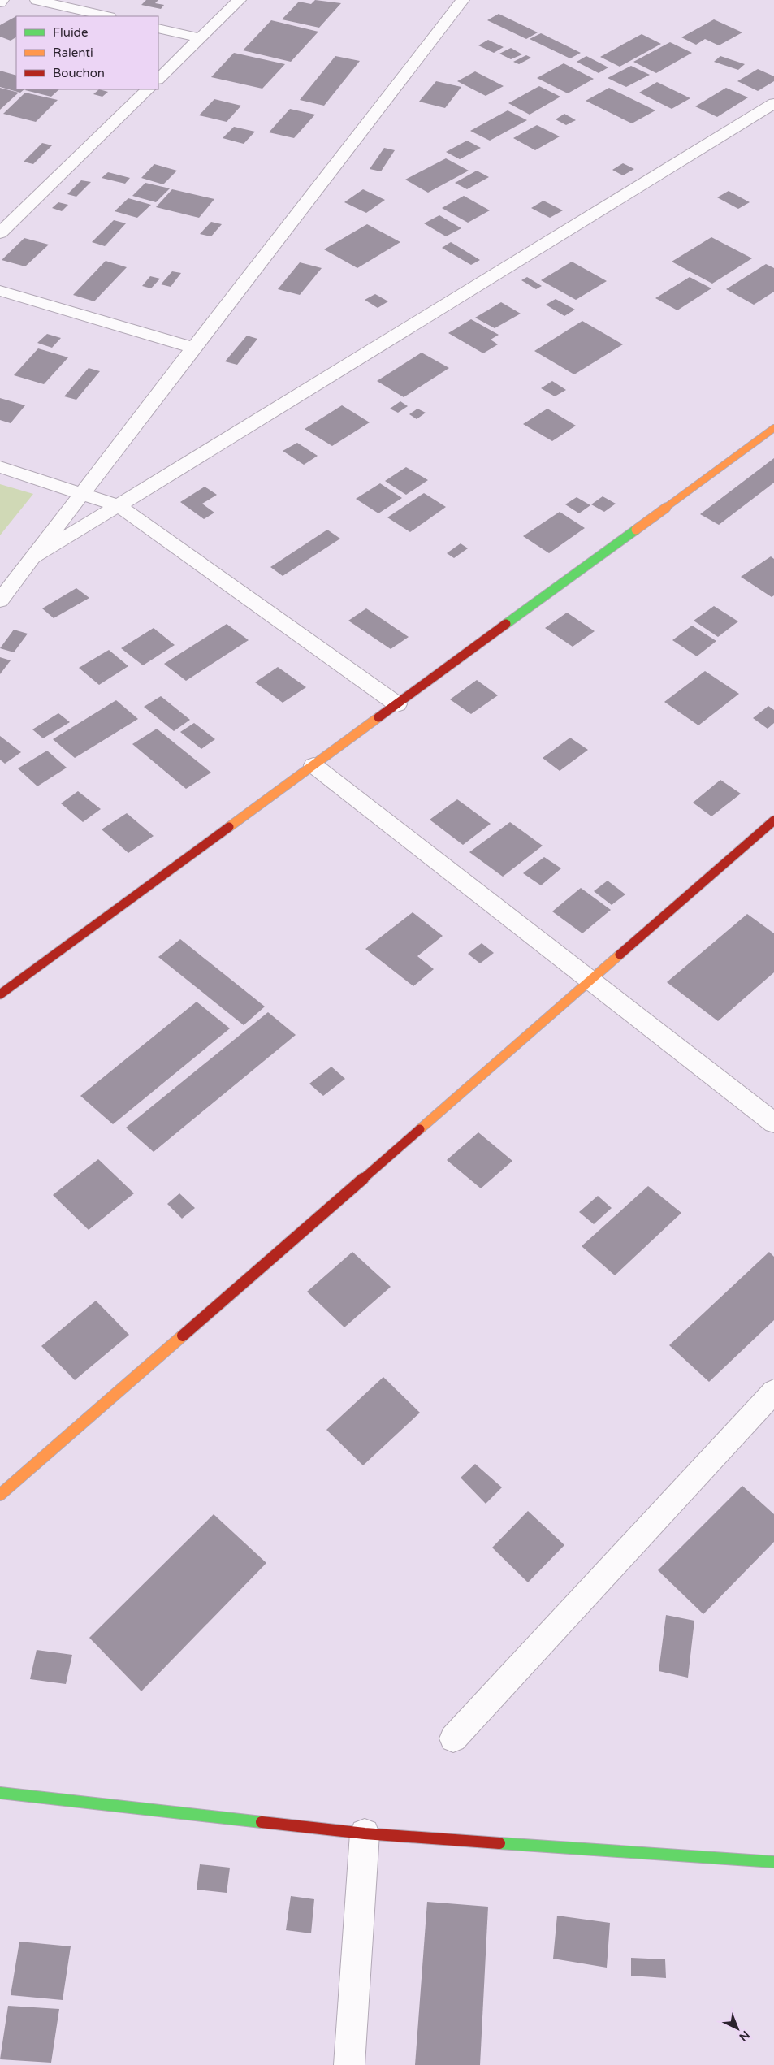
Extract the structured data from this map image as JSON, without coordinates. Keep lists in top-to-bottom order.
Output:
{
  "legend": ["Fluide", "Ralenti", "Bouchon"],
  "north": "bottom right"
}
